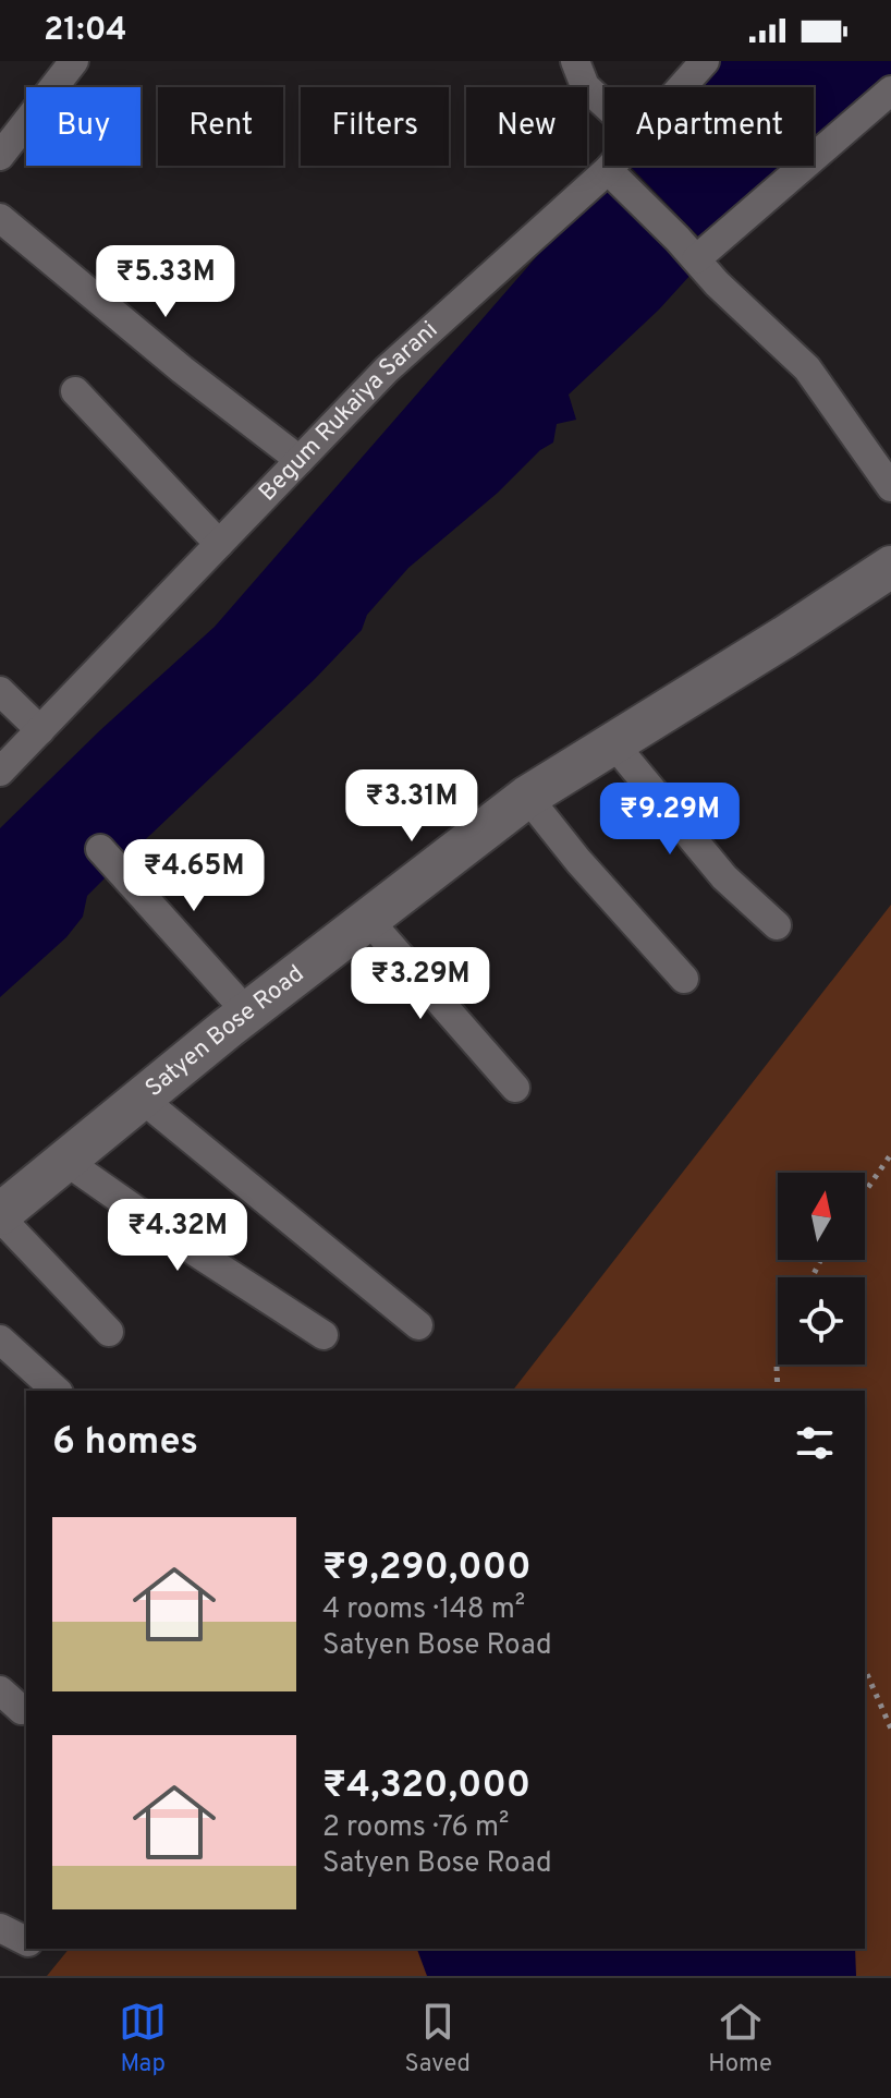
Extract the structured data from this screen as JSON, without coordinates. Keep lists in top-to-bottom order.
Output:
{
  "streets": {
    "main road": ["Satyen Bose Road"],
    "street": ["Begum Rukaiya Sarani"]
  },
  "north": "top",
  "page": {
    "status": "21:04",
    "chip": [
      "Buy",
      "Rent",
      "Filters",
      "New",
      "Apartment"
    ],
    "price": [
      "₹5.33M",
      "₹3.31M",
      "₹9.29M",
      "₹4.65M",
      "₹3.29M",
      "₹4.32M"
    ],
    "heading": "6 homes",
    "list": [
      {
        "name": "₹9,290,000",
        "note": "4 rooms · 148 m² · Satyen Bose Road"
      },
      {
        "name": "₹4,320,000",
        "note": "2 rooms · 76 m² · Satyen Bose Road"
      }
    ],
    "tabs": ["Map", "Saved", "Home"]
  }
}
